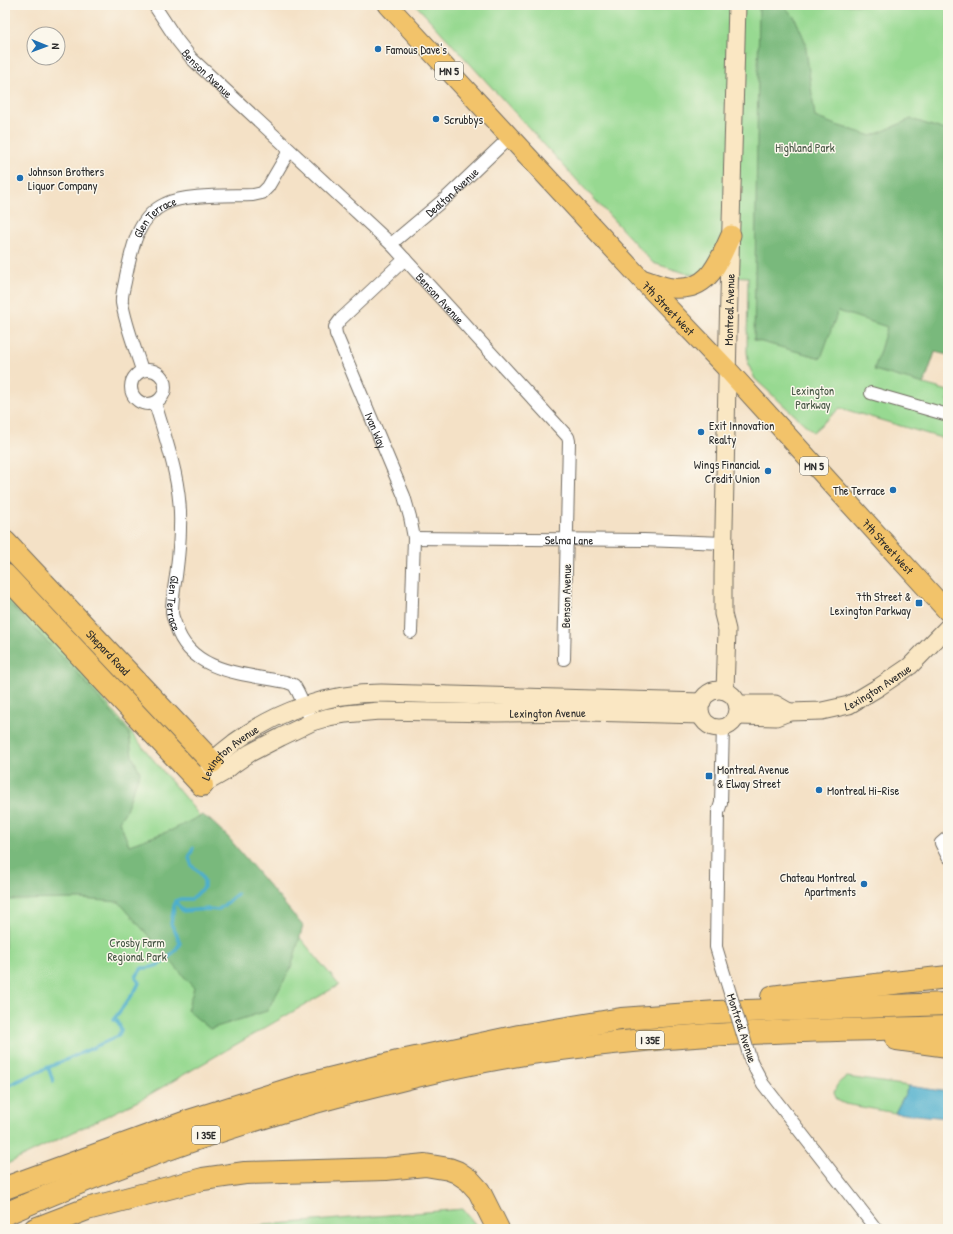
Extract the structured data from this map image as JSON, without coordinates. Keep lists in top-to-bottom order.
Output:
{
  "streets": {
    "highway": ["Shepard Road", "I 35E"],
    "main road": ["MN 5", "7th Street West"],
    "street": [
      "Benson Avenue",
      "Dealton Avenue",
      "Glen Terrace",
      "Montreal Avenue",
      "Ivan Way",
      "Selma Lane",
      "Lexington Avenue"
    ]
  },
  "crossings": [
    ["Benson Avenue", "Dealton Avenue"],
    ["Benson Avenue", "Glen Terrace"],
    ["Benson Avenue", "Ivan Way"],
    ["Benson Avenue", "Selma Lane"],
    ["Dealton Avenue", "7th Street West"],
    ["Glen Terrace", "Lexington Avenue"],
    ["7th Street West", "Montreal Avenue"],
    ["Montreal Avenue", "Selma Lane"],
    ["Montreal Avenue", "Lexington Avenue"],
    ["Ivan Way", "Selma Lane"],
    ["Shepard Road", "Lexington Avenue"]
  ],
  "parks": ["Highland Park", "Lexington Parkway", "Crosby Farm Regional Park"],
  "places": {
    "other": [
      "Famous Dave's",
      "Scrubbys",
      "Johnson Brothers Liquor Company",
      "Exit Innovation Realty",
      "Wings Financial Credit Union",
      "The Terrace",
      "Montreal Hi-Rise",
      "Chateau Montreal Apartments"
    ],
    "transit": ["7th Street & Lexington Parkway", "Montreal Avenue & Elway Street"]
  },
  "north": "right"
}
